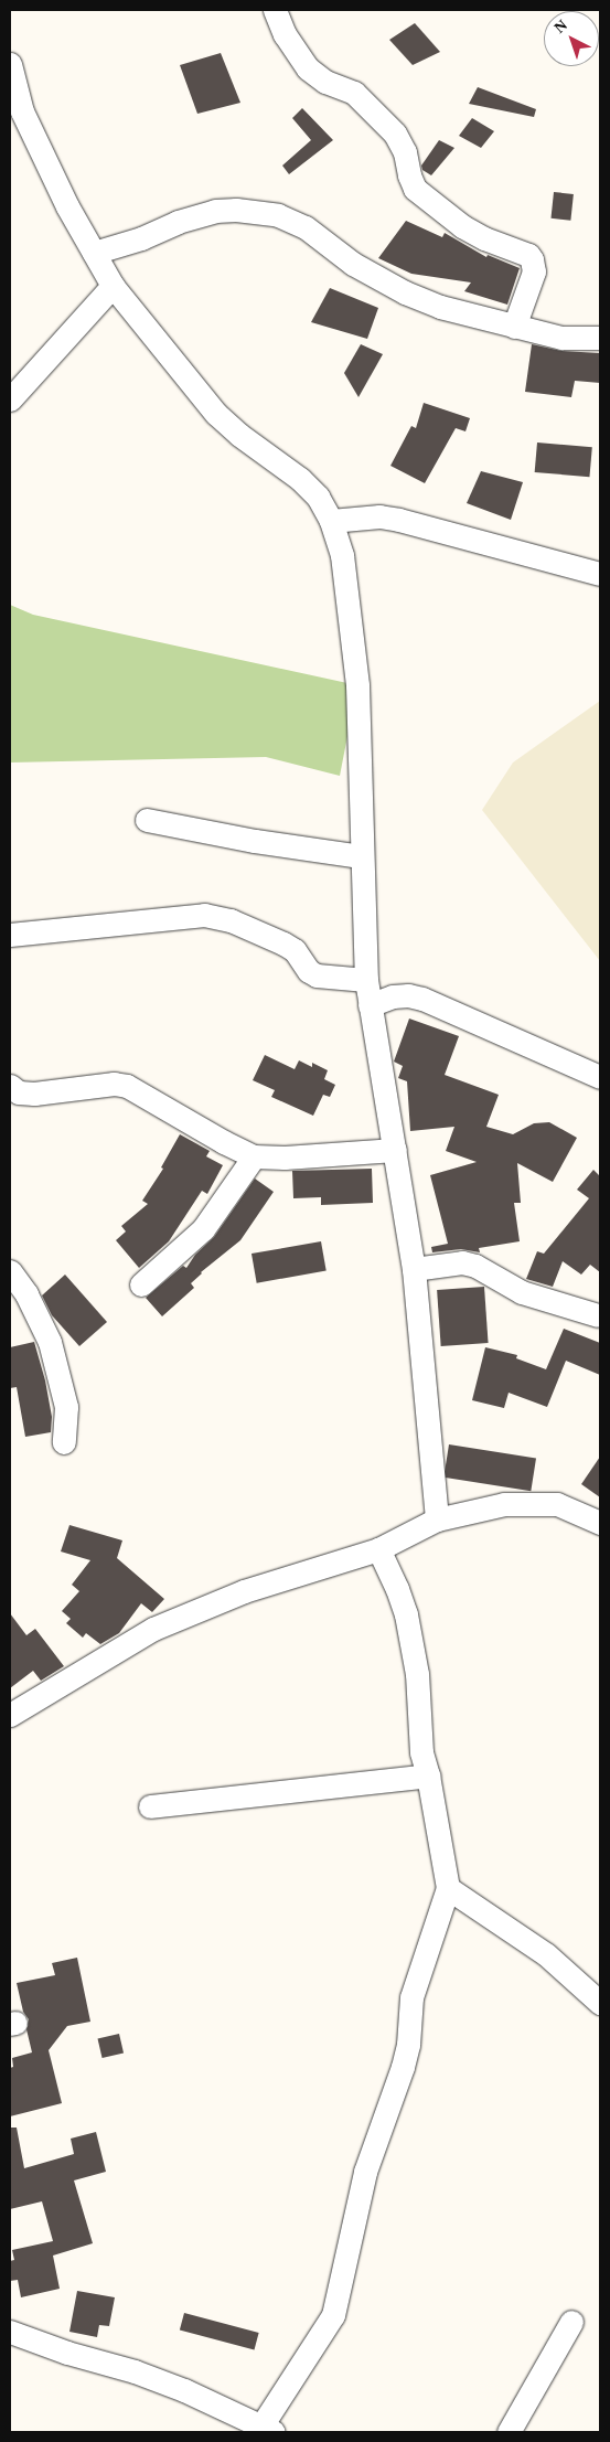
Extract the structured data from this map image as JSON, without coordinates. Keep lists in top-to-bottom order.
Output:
{
  "north": "top left"
}
